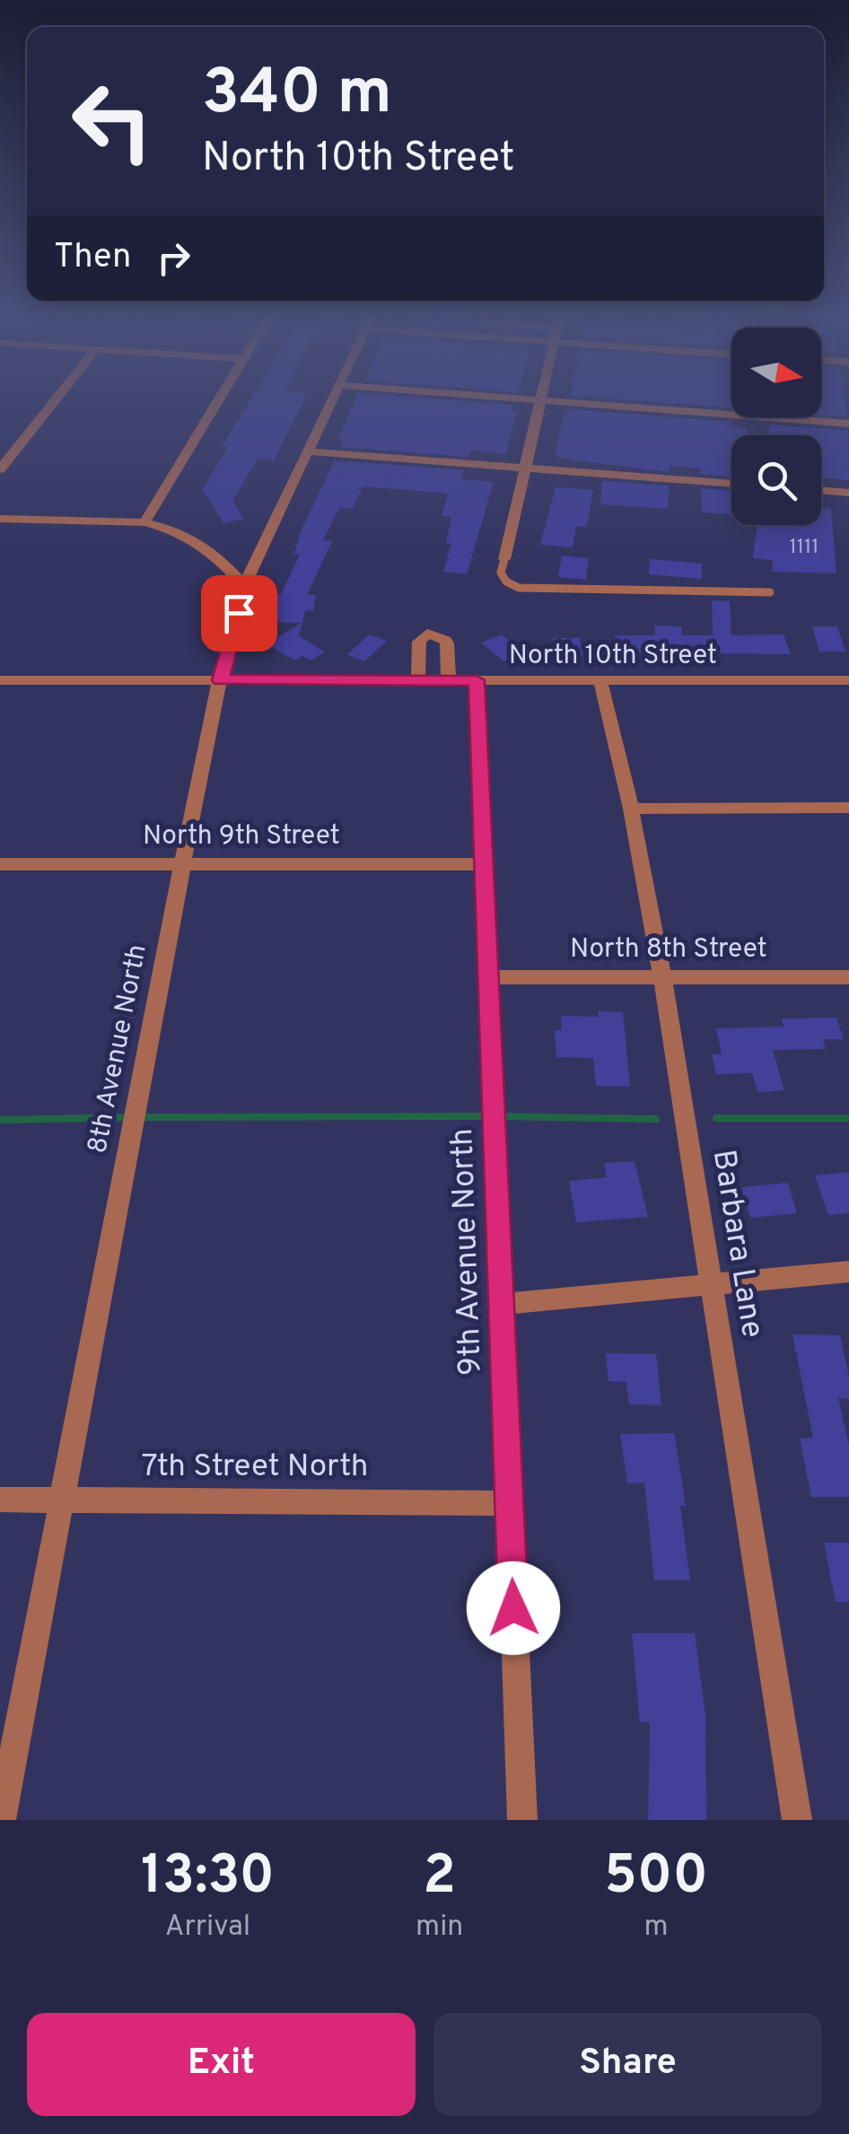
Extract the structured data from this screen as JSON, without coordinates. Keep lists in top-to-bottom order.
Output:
{
  "streets": {
    "street": [
      "North 10th Street",
      "North 9th Street",
      "North 8th Street",
      "8th Avenue North",
      "Barbara Lane",
      "9th Avenue North",
      "7th Street North"
    ]
  },
  "crossings": [
    ["North 10th Street", "8th Avenue North"],
    ["North 10th Street", "Barbara Lane"],
    ["North 10th Street", "9th Avenue North"],
    ["North 9th Street", "8th Avenue North"],
    ["North 9th Street", "9th Avenue North"],
    ["North 8th Street", "Barbara Lane"],
    ["North 8th Street", "9th Avenue North"],
    ["8th Avenue North", "7th Street North"],
    ["9th Avenue North", "7th Street North"]
  ],
  "house_numbers": ["1111"],
  "north": "right",
  "page": {
    "turn": ["340 m", "North 10th Street"],
    "then": "Then",
    "eta": [
      "13:30",
      "Arrival",
      "2",
      "min",
      "500",
      "m"
    ],
    "buttons": ["Exit", "Share"]
  }
}
